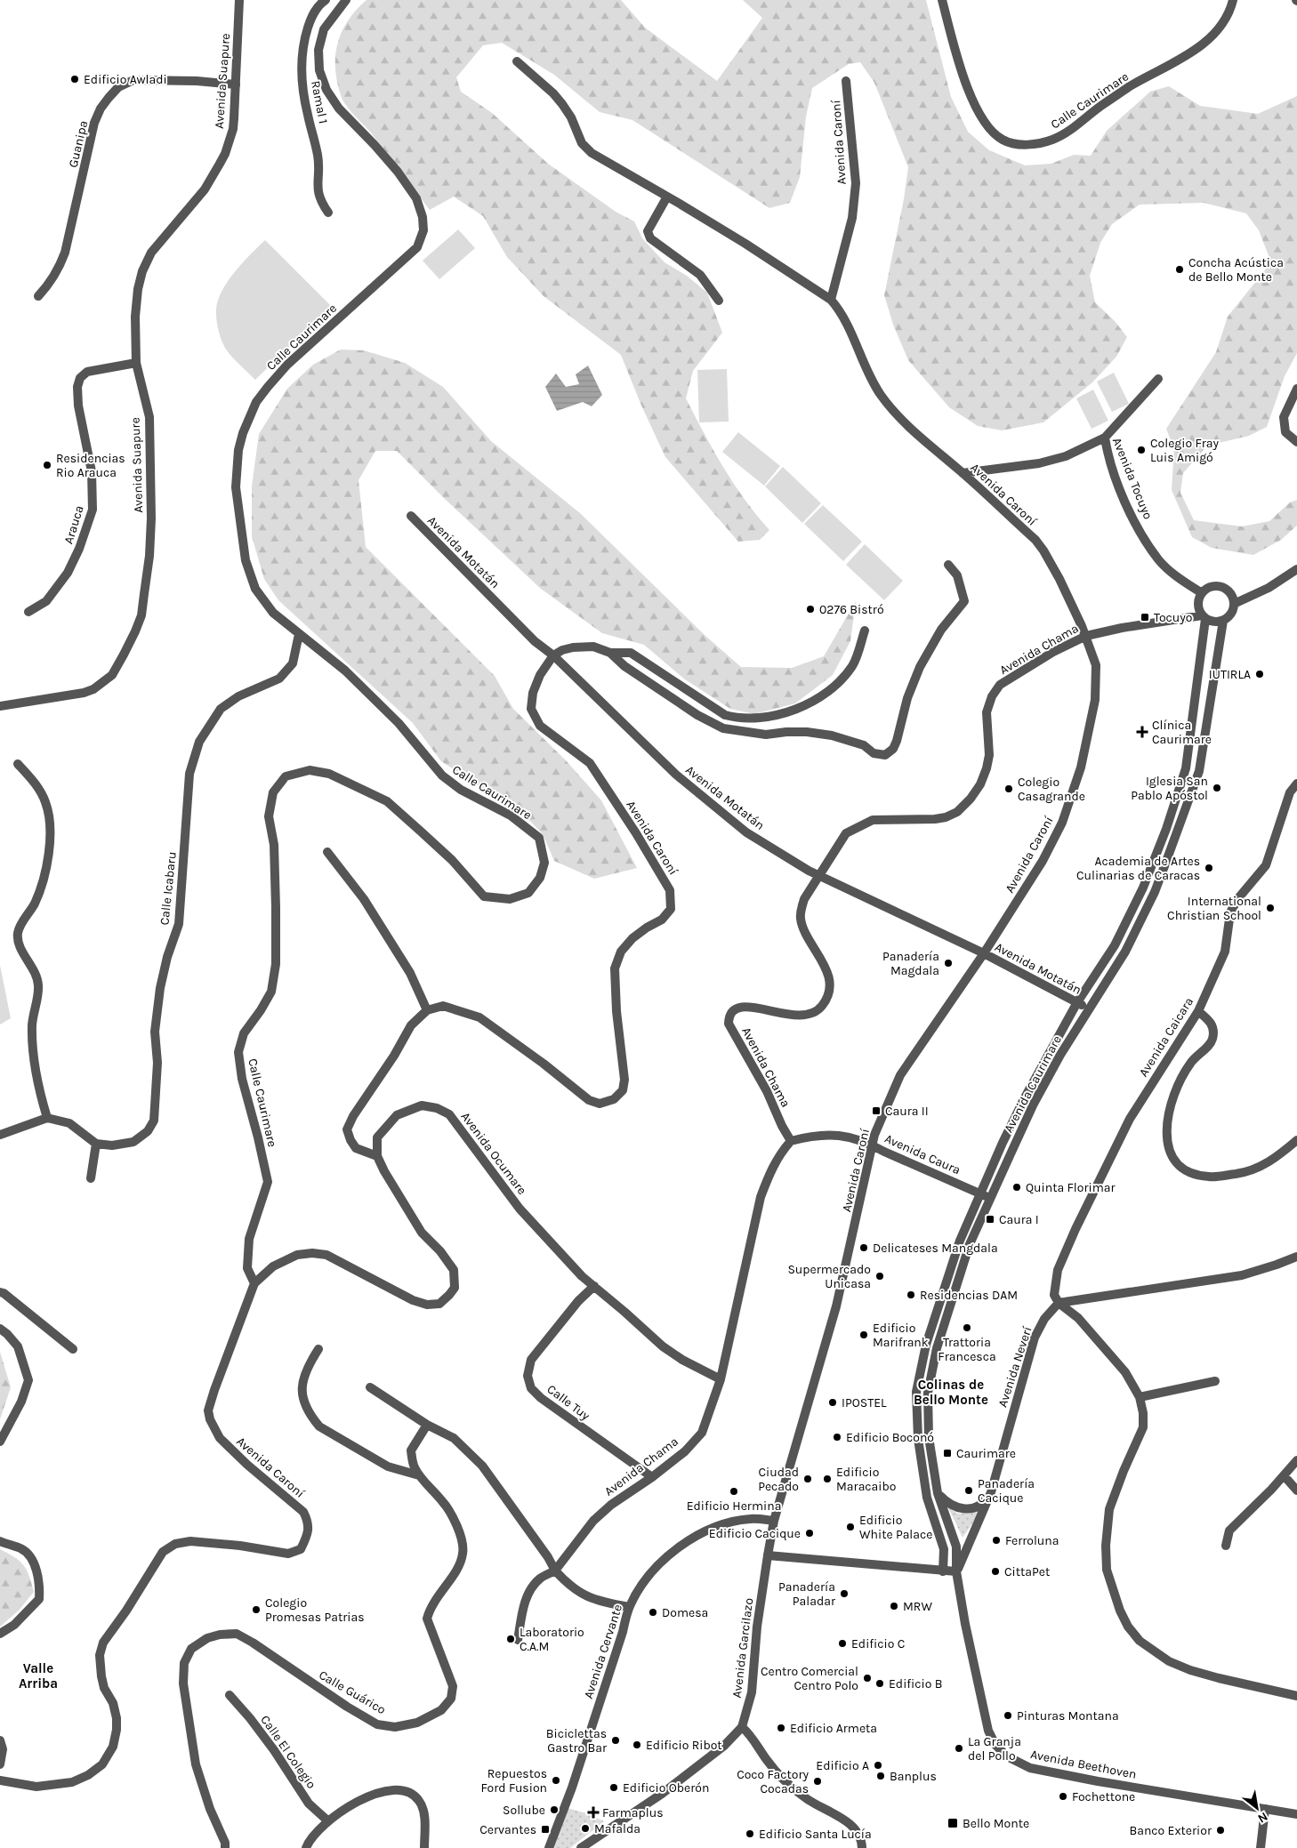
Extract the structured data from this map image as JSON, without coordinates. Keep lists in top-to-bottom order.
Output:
{
  "streets": {
    "street": [
      "Avenida Suapure",
      "Calle Caurimare",
      "Ramal 1",
      "Avenida Caroní",
      "Guanipa",
      "Avenida Tocuyo",
      "Arauca",
      "Avenida Motatán",
      "Avenida Chama",
      "Calle Icabaru",
      "Avenida Caicara",
      "Avenida Caurimare",
      "Avenida Ocumare",
      "Avenida Caura",
      "Avenida Neverí",
      "Calle Tuy",
      "Avenida Garcilazo",
      "Avenida Cervante",
      "Calle Guárico",
      "Calle El Colegio",
      "Avenida Beethoven"
    ]
  },
  "crossings": [
    ["Avenida Suapure", "Guanipa"],
    ["Avenida Suapure", "Arauca"],
    ["Calle Caurimare", "Avenida Caroní"],
    ["Calle Caurimare", "Calle Icabaru"],
    ["Avenida Caroní", "Avenida Tocuyo"],
    ["Avenida Caroní", "Avenida Motatán"],
    ["Avenida Caroní", "Avenida Chama"],
    ["Avenida Caroní", "Avenida Ocumare"],
    ["Avenida Caroní", "Avenida Caura"],
    ["Avenida Caroní", "Avenida Garcilazo"],
    ["Avenida Caroní", "Avenida Cervante"],
    ["Avenida Tocuyo", "Avenida Chama"],
    ["Avenida Tocuyo", "Avenida Caurimare"],
    ["Avenida Motatán", "Avenida Chama"],
    ["Avenida Motatán", "Avenida Caurimare"],
    ["Avenida Chama", "Avenida Caurimare"],
    ["Avenida Chama", "Avenida Ocumare"],
    ["Avenida Chama", "Avenida Caura"],
    ["Avenida Chama", "Calle Tuy"],
    ["Avenida Caicara", "Avenida Neverí"],
    ["Avenida Caurimare", "Avenida Caura"],
    ["Avenida Caurimare", "Avenida Neverí"],
    ["Avenida Caurimare", "Avenida Beethoven"],
    ["Avenida Ocumare", "Calle Tuy"],
    ["Avenida Neverí", "Avenida Beethoven"]
  ],
  "districts": ["Colinas de Bello Monte", "Valle Arriba"],
  "places": {
    "other": [
      "Edificio Awladi",
      "Concha Acústica de Bello Monte",
      "Colegio Fray Luis Amigó",
      "Residencias Rio Arauca",
      "0276 Bistró",
      "IUTIRLA",
      "Iglesia San Pablo Apóstol",
      "Colegio Casagrande",
      "Academia de Artes Culinarias de Caracas",
      "International Christian School",
      "Panadería Magdala",
      "Quinta Florimar",
      "Delicateses Mangdala",
      "Supermercado Unicasa",
      "Residencias DAM",
      "Trattoria Francesca",
      "Edificio Marifrank",
      "IPOSTEL",
      "Edificio Boconó",
      "Ciudad Pecado",
      "Edificio Maracaibo",
      "Panadería Cacique",
      "Edificio Hermina",
      "Edificio White Palace",
      "Edificio Cacique",
      "Ferroluna",
      "CittaPet",
      "Panadería Paladar",
      "MRW",
      "Colegio Promesas Patrias",
      "Domesa",
      "Laboratorio C.A.M",
      "Edificio C",
      "Centro Comercial Centro Polo",
      "Edificio B",
      "Pinturas Montana",
      "Edificio Armeta",
      "Biciclettas Gastro Bar",
      "Edificio Ribot",
      "La Granja del Pollo",
      "Edificio A",
      "Banplus",
      "Repuestos Ford Fusion",
      "Coco Factory Cocadas",
      "Edificio Oberón",
      "Fochettone",
      "Sollube",
      "Mafalda",
      "Banco Exterior",
      "Edificio Santa Lucía"
    ],
    "transit": [
      "Tocuyo",
      "Caura II",
      "Caura I",
      "Caurimare",
      "Bello Monte",
      "Cervantes"
    ],
    "health": ["Clínica Caurimare", "Farmaplus"]
  },
  "north": "bottom right"
}
